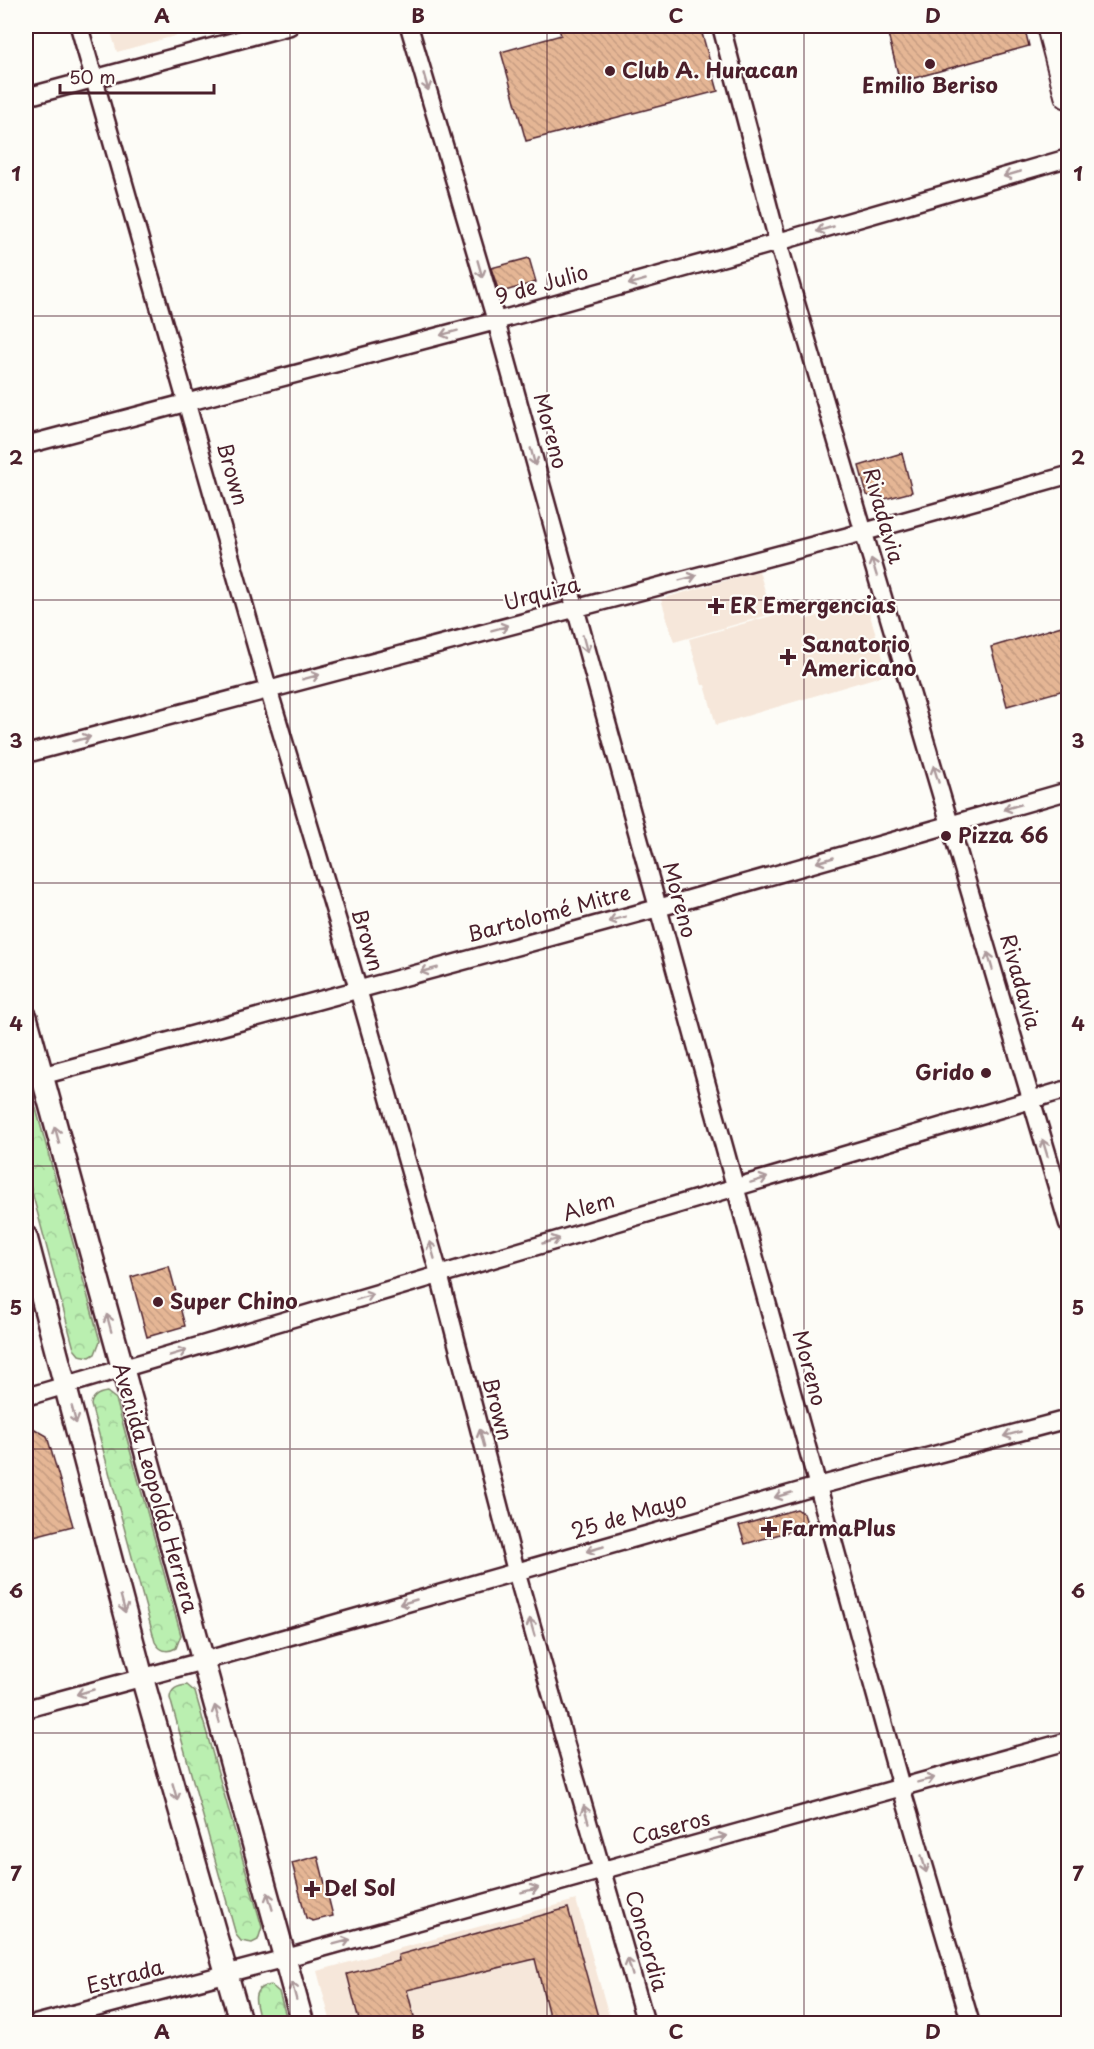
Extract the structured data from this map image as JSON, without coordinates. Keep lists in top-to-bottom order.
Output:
{
  "streets": {
    "street": [
      "9 de Julio",
      "Moreno",
      "Brown",
      "Rivadavia",
      "Urquiza",
      "Bartolomé Mitre",
      "Alem",
      "Avenida Leopoldo Herrera",
      "25 de Mayo",
      "Caseros",
      "Concordia",
      "Estrada"
    ]
  },
  "crossings": [
    ["9 de Julio", "Moreno"],
    ["9 de Julio", "Brown"],
    ["9 de Julio", "Rivadavia"],
    ["Moreno", "Urquiza"],
    ["Moreno", "Bartolomé Mitre"],
    ["Moreno", "Alem"],
    ["Moreno", "25 de Mayo"],
    ["Moreno", "Caseros"],
    ["Brown", "Urquiza"],
    ["Brown", "Bartolomé Mitre"],
    ["Brown", "Alem"],
    ["Brown", "25 de Mayo"],
    ["Brown", "Caseros"],
    ["Brown", "Concordia"],
    ["Rivadavia", "Urquiza"],
    ["Rivadavia", "Bartolomé Mitre"],
    ["Rivadavia", "Alem"],
    ["Bartolomé Mitre", "Avenida Leopoldo Herrera"],
    ["Alem", "Avenida Leopoldo Herrera"],
    ["Avenida Leopoldo Herrera", "25 de Mayo"],
    ["Avenida Leopoldo Herrera", "Caseros"],
    ["Avenida Leopoldo Herrera", "Estrada"],
    ["Caseros", "Concordia"],
    ["Caseros", "Estrada"]
  ],
  "one_way": [
    "9 de Julio",
    "Moreno",
    "Brown",
    "Rivadavia",
    "Urquiza",
    "Bartolomé Mitre",
    "Alem",
    "25 de Mayo",
    "Caseros",
    "Concordia"
  ],
  "places": {
    "other": [
      "Emilio Beriso",
      "Club A. Huracan",
      "Pizza 66",
      "Grido",
      "Super Chino"
    ],
    "health": [
      "ER Emergencias",
      "Sanatorio Americano",
      "FarmaPlus",
      "Del Sol"
    ]
  },
  "scale_bar": "50 m",
  "grid": {
    "columns": [
      "A",
      "B",
      "C",
      "D"
    ],
    "rows": [
      "1",
      "2",
      "3",
      "4",
      "5",
      "6",
      "7"
    ]
  }
}
